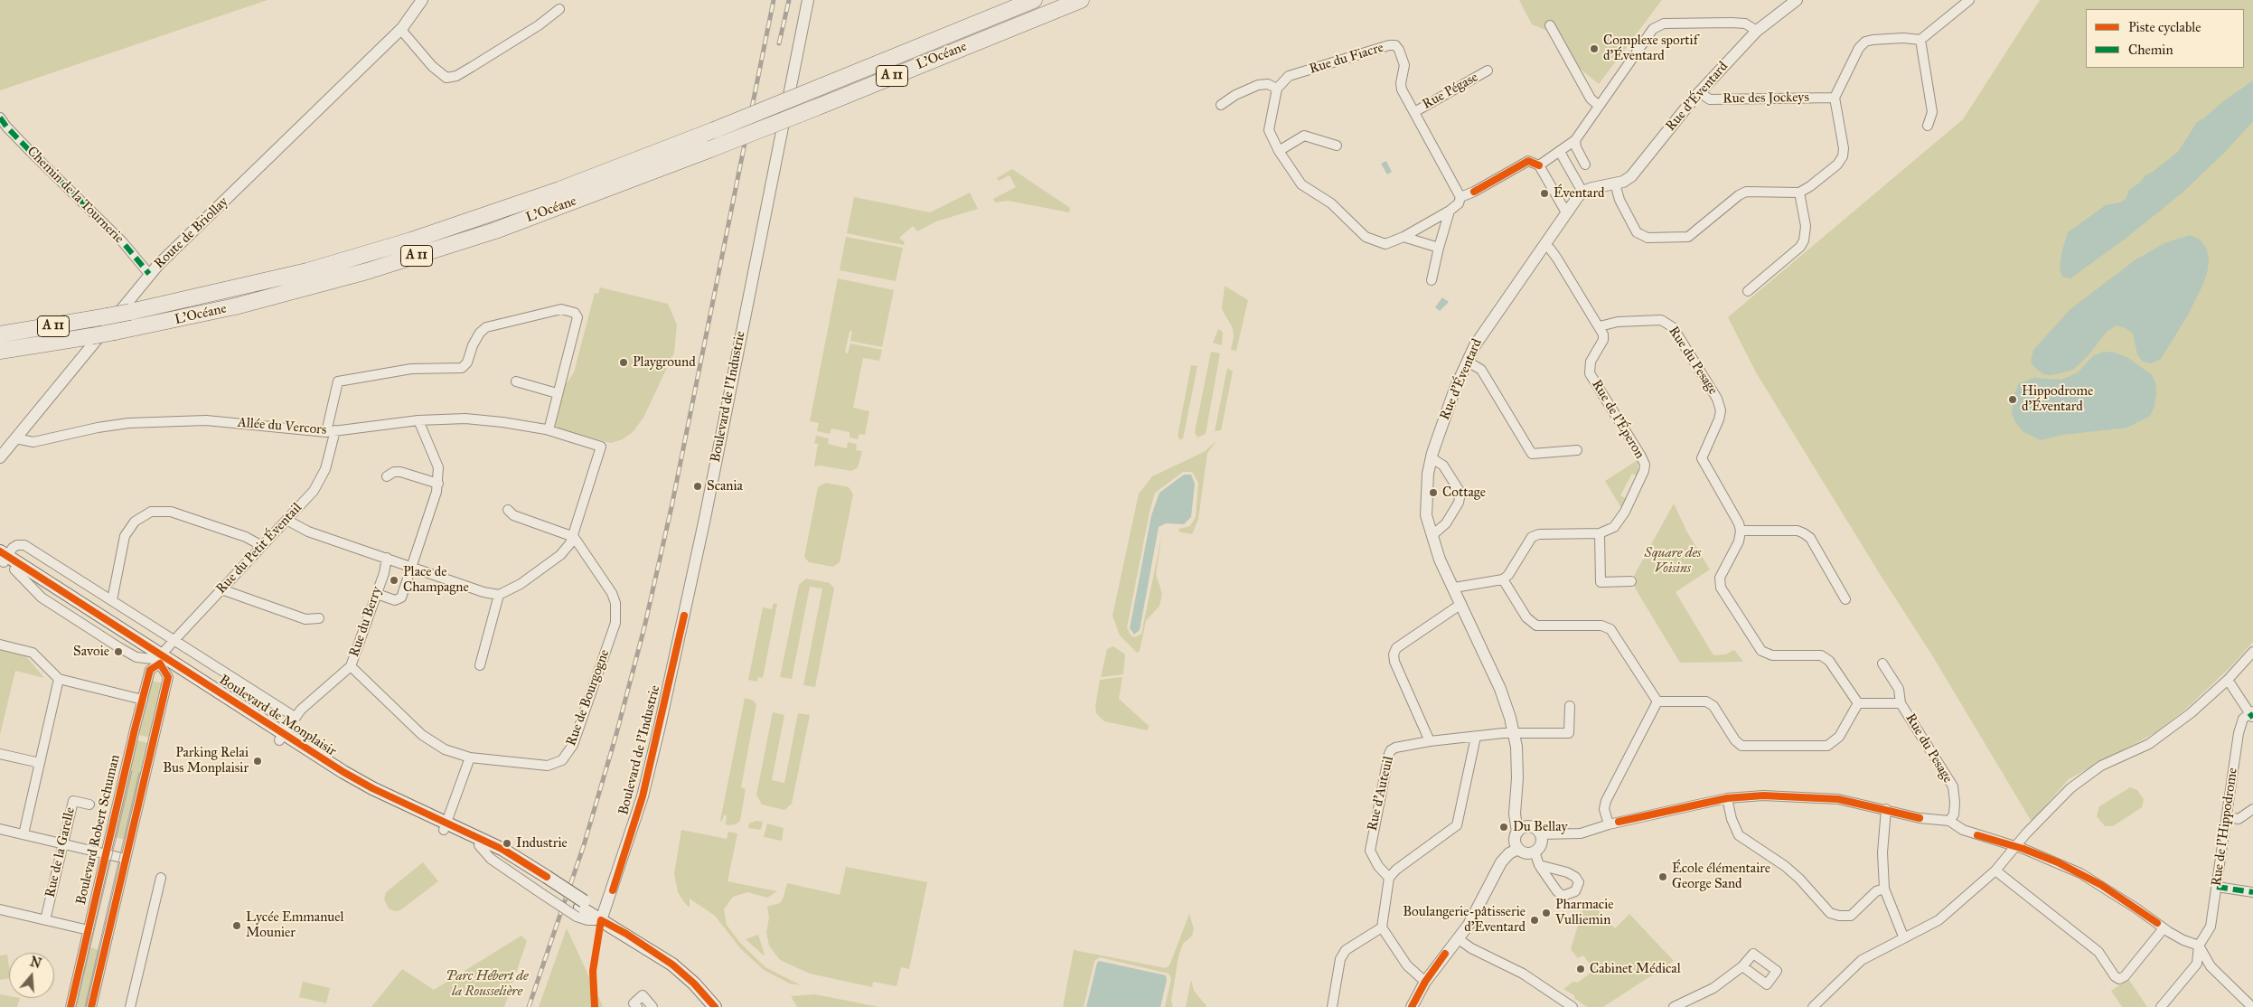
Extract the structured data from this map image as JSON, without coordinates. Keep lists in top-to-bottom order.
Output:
{
  "streets": {
    "highway": ["L’Océane", "A 11"],
    "main road": ["Boulevard de Monplaisir"],
    "street": [
      "Rue du Fiacre",
      "Rue Pégase",
      "Rue d'Éventard",
      "Rue des Jockeys",
      "Chemin de la Tournerie",
      "Route de Briollay",
      "Rue du Pesage",
      "Boulevard de l'Industrie",
      "Rue de l'Éperon",
      "Allée du Vercors",
      "Rue du Petit Éventail",
      "Rue du Berry",
      "Rue de Bourgogne",
      "Rue d'Auteuil",
      "Rue de l'Hippodrome",
      "Boulevard Robert Schuman",
      "Rue de la Garelle"
    ]
  },
  "crossings": [
    ["Rue du Fiacre", "Rue Pégase"],
    ["Rue d'Éventard", "Rue des Jockeys"],
    ["Rue d'Éventard", "Rue d'Auteuil"],
    ["Chemin de la Tournerie", "Route de Briollay"],
    ["Route de Briollay", "Allée du Vercors"],
    ["Rue du Pesage", "Rue de l'Éperon"],
    ["Boulevard de l'Industrie", "Boulevard de Monplaisir"],
    ["Allée du Vercors", "Rue du Petit Éventail"],
    ["Allée du Vercors", "Rue de Bourgogne"],
    ["Rue du Petit Éventail", "Boulevard de Monplaisir"],
    ["Rue du Petit Éventail", "Boulevard Robert Schuman"],
    ["Rue du Berry", "Rue de Bourgogne"],
    ["Rue du Berry", "Boulevard de Monplaisir"],
    ["Boulevard de Monplaisir", "Boulevard Robert Schuman"]
  ],
  "parks": ["Square des Voisins", "Parc Hébert de la Rousselière"],
  "places": [
    "Complexe sportif d'Éventard",
    "Éventard",
    "Playground",
    "Hippodrome d'Éventard",
    "Scania",
    "Cottage",
    "Place de Champagne",
    "Savoie",
    "Parking Relai Bus Monplaisir",
    "Du Bellay",
    "Industrie",
    "École élémentaire George Sand",
    "Pharmacie Vulliemin",
    "Boulangerie-pâtisserie d'Eventard",
    "Lycée Emmanuel Mounier",
    "Cabinet Médical"
  ],
  "legend": ["Piste cyclable", "Chemin"],
  "north": "top"
}
